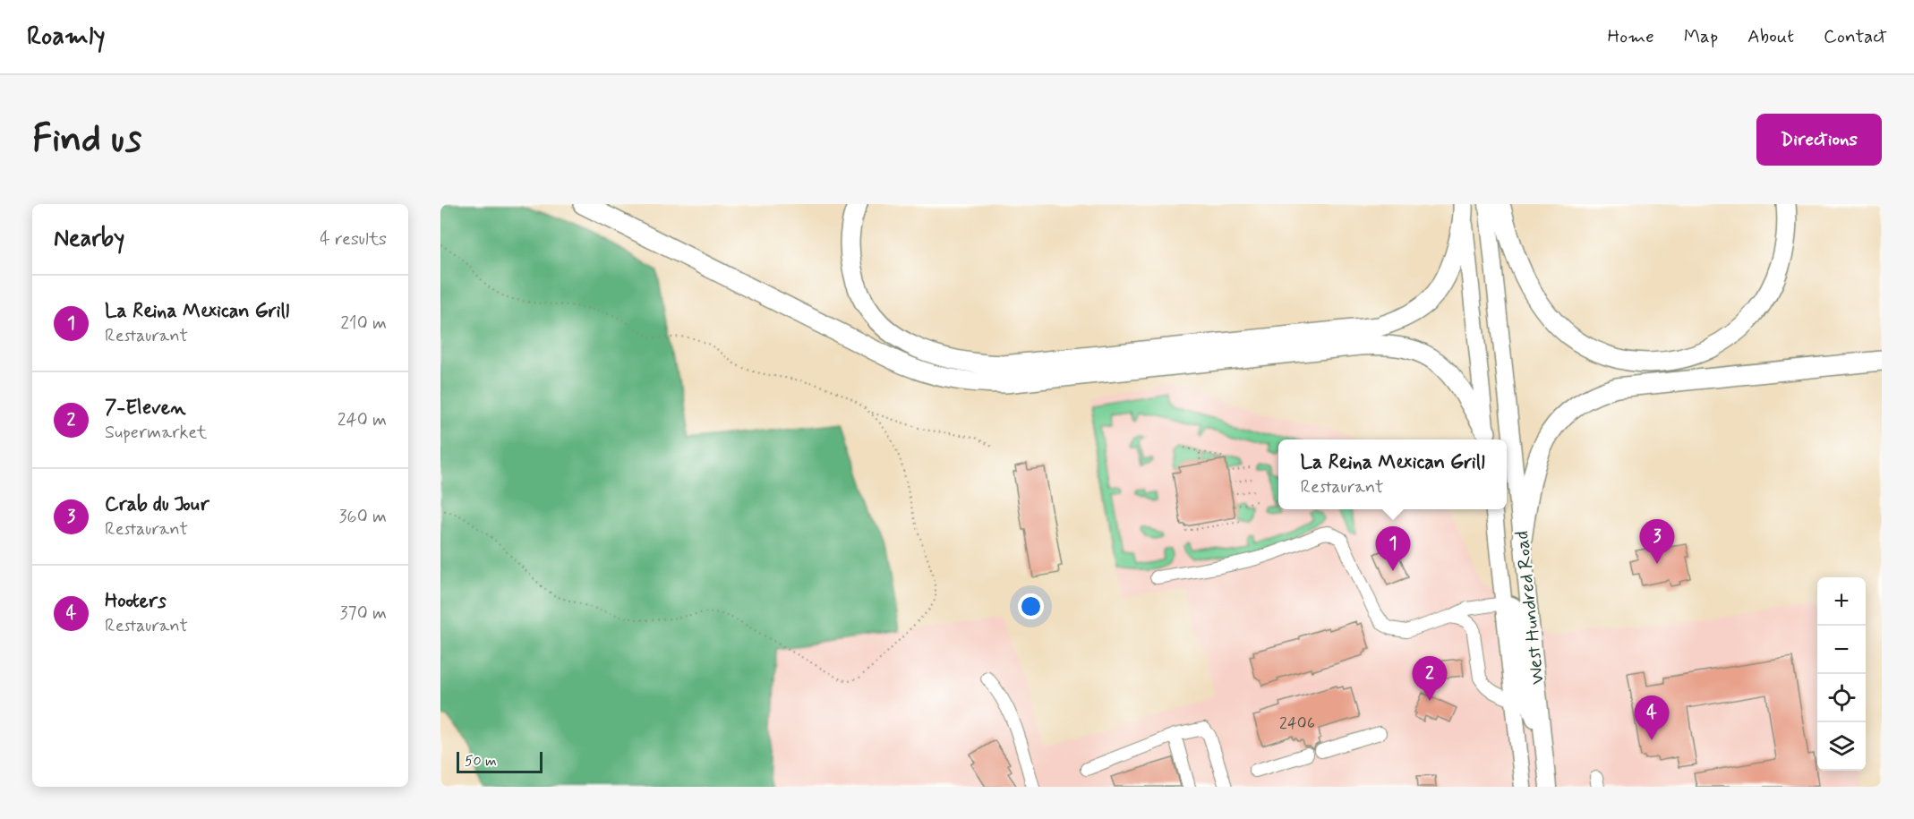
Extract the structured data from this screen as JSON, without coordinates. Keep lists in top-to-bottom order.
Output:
{
  "streets": {
    "main road": ["West Hundred Road"]
  },
  "house_numbers": ["2406"],
  "scale_bar": "50 m",
  "page": {
    "header": "Roamly",
    "nav": [
      "Home",
      "Map",
      "About",
      "Contact"
    ],
    "buttons": "Directions",
    "title": "Find us",
    "heading": ["Nearby", "4 results"],
    "list": [
      {
        "mark": "1",
        "name": "La Reina Mexican Grill",
        "note": "Restaurant",
        "value": "210 m"
      },
      {
        "mark": "2",
        "name": "7-Eleven",
        "note": "Supermarket",
        "value": "240 m"
      },
      {
        "mark": "3",
        "name": "Crab du Jour",
        "note": "Restaurant",
        "value": "360 m"
      },
      {
        "mark": "4",
        "name": "Hooters",
        "note": "Restaurant",
        "value": "370 m"
      }
    ],
    "popup": ["La Reina Mexican Grill", "Restaurant"],
    "pins": [
      "3",
      "1",
      "2",
      "4"
    ],
    "map_buttons": ["+", "−"],
    "scale": "50 m"
  }
}
